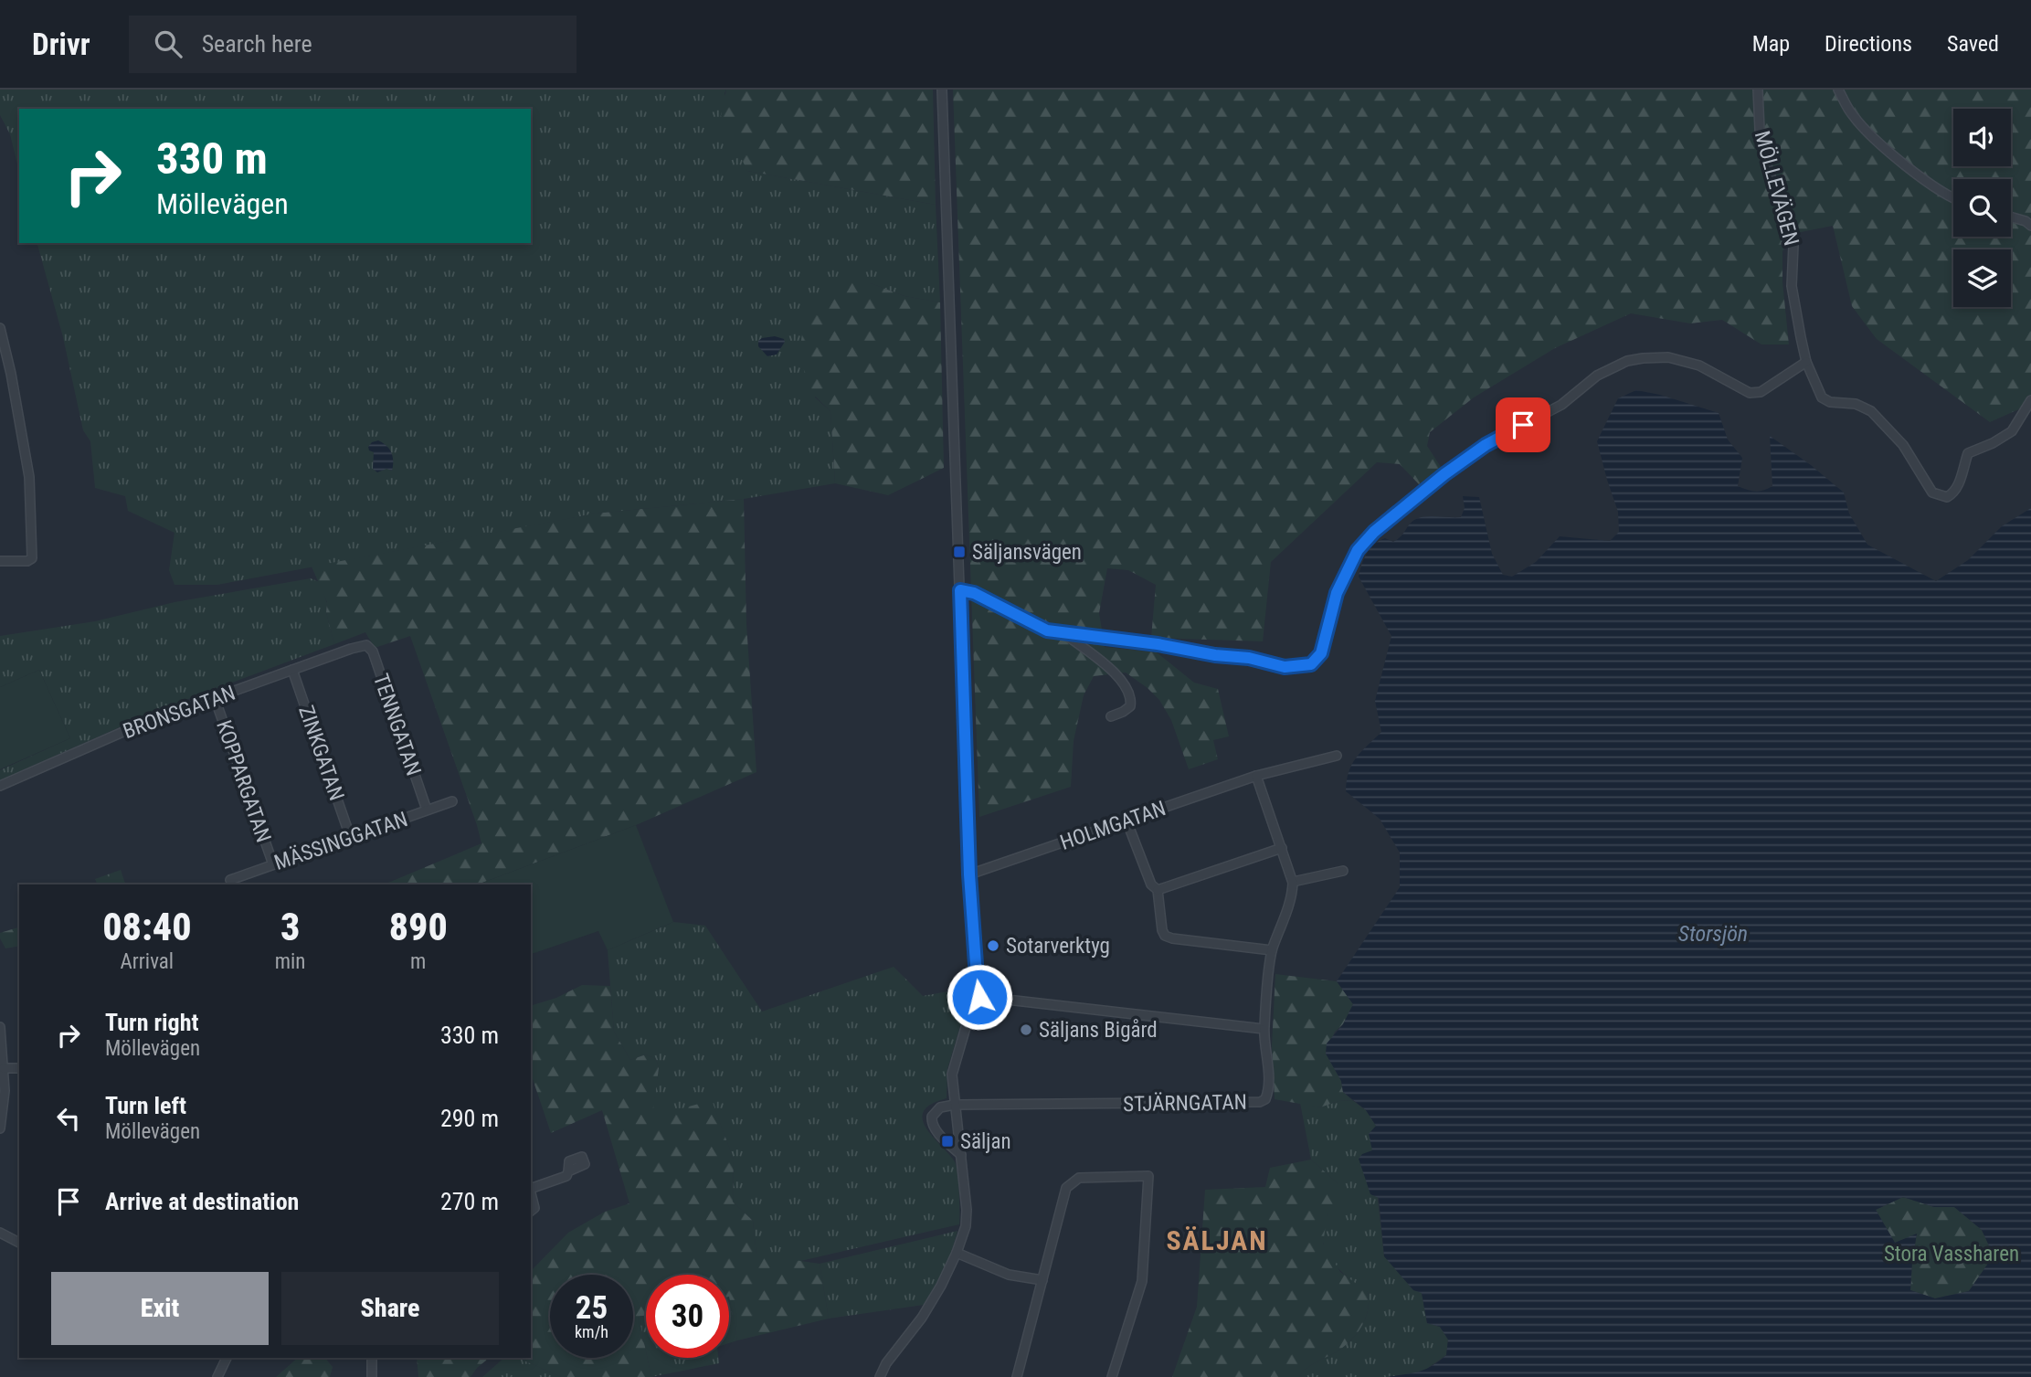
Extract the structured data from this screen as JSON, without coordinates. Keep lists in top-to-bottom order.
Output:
{
  "streets": {
    "street": [
      "MÖLLEVÄGEN",
      "BRONSGATAN",
      "TENNGATAN",
      "ZINKGATAN",
      "KOPPARGATAN",
      "HOLMGATAN",
      "MÄSSINGGATAN",
      "STJÄRNGATAN"
    ]
  },
  "crossings": [
    ["BRONSGATAN", "TENNGATAN"],
    ["BRONSGATAN", "ZINKGATAN"],
    ["BRONSGATAN", "KOPPARGATAN"],
    ["TENNGATAN", "MÄSSINGGATAN"],
    ["ZINKGATAN", "MÄSSINGGATAN"],
    ["KOPPARGATAN", "MÄSSINGGATAN"]
  ],
  "districts": ["SÄLJAN"],
  "water": ["Storsjön"],
  "parks": ["Stora Vassharen"],
  "places": {
    "transit": ["Säljansvägen", "Säljan"],
    "other": ["Sotarverktyg", "Säljans Bigård"]
  },
  "page": {
    "header": "Drivr",
    "search": "Search here",
    "nav": ["Map", "Directions", "Saved"],
    "turn": ["330 m", "Möllevägen"],
    "eta": [
      "08:40",
      "Arrival",
      "3",
      "min",
      "890",
      "m"
    ],
    "list": [
      {
        "name": "Turn right",
        "note": "Möllevägen",
        "value": "330 m"
      },
      {
        "name": "Turn left",
        "note": "Möllevägen",
        "value": "290 m"
      },
      {
        "name": "Arrive at destination",
        "value": "270 m"
      }
    ],
    "buttons": ["Exit", "Share"],
    "speed": "25 km/h",
    "limit": "30"
  }
}
